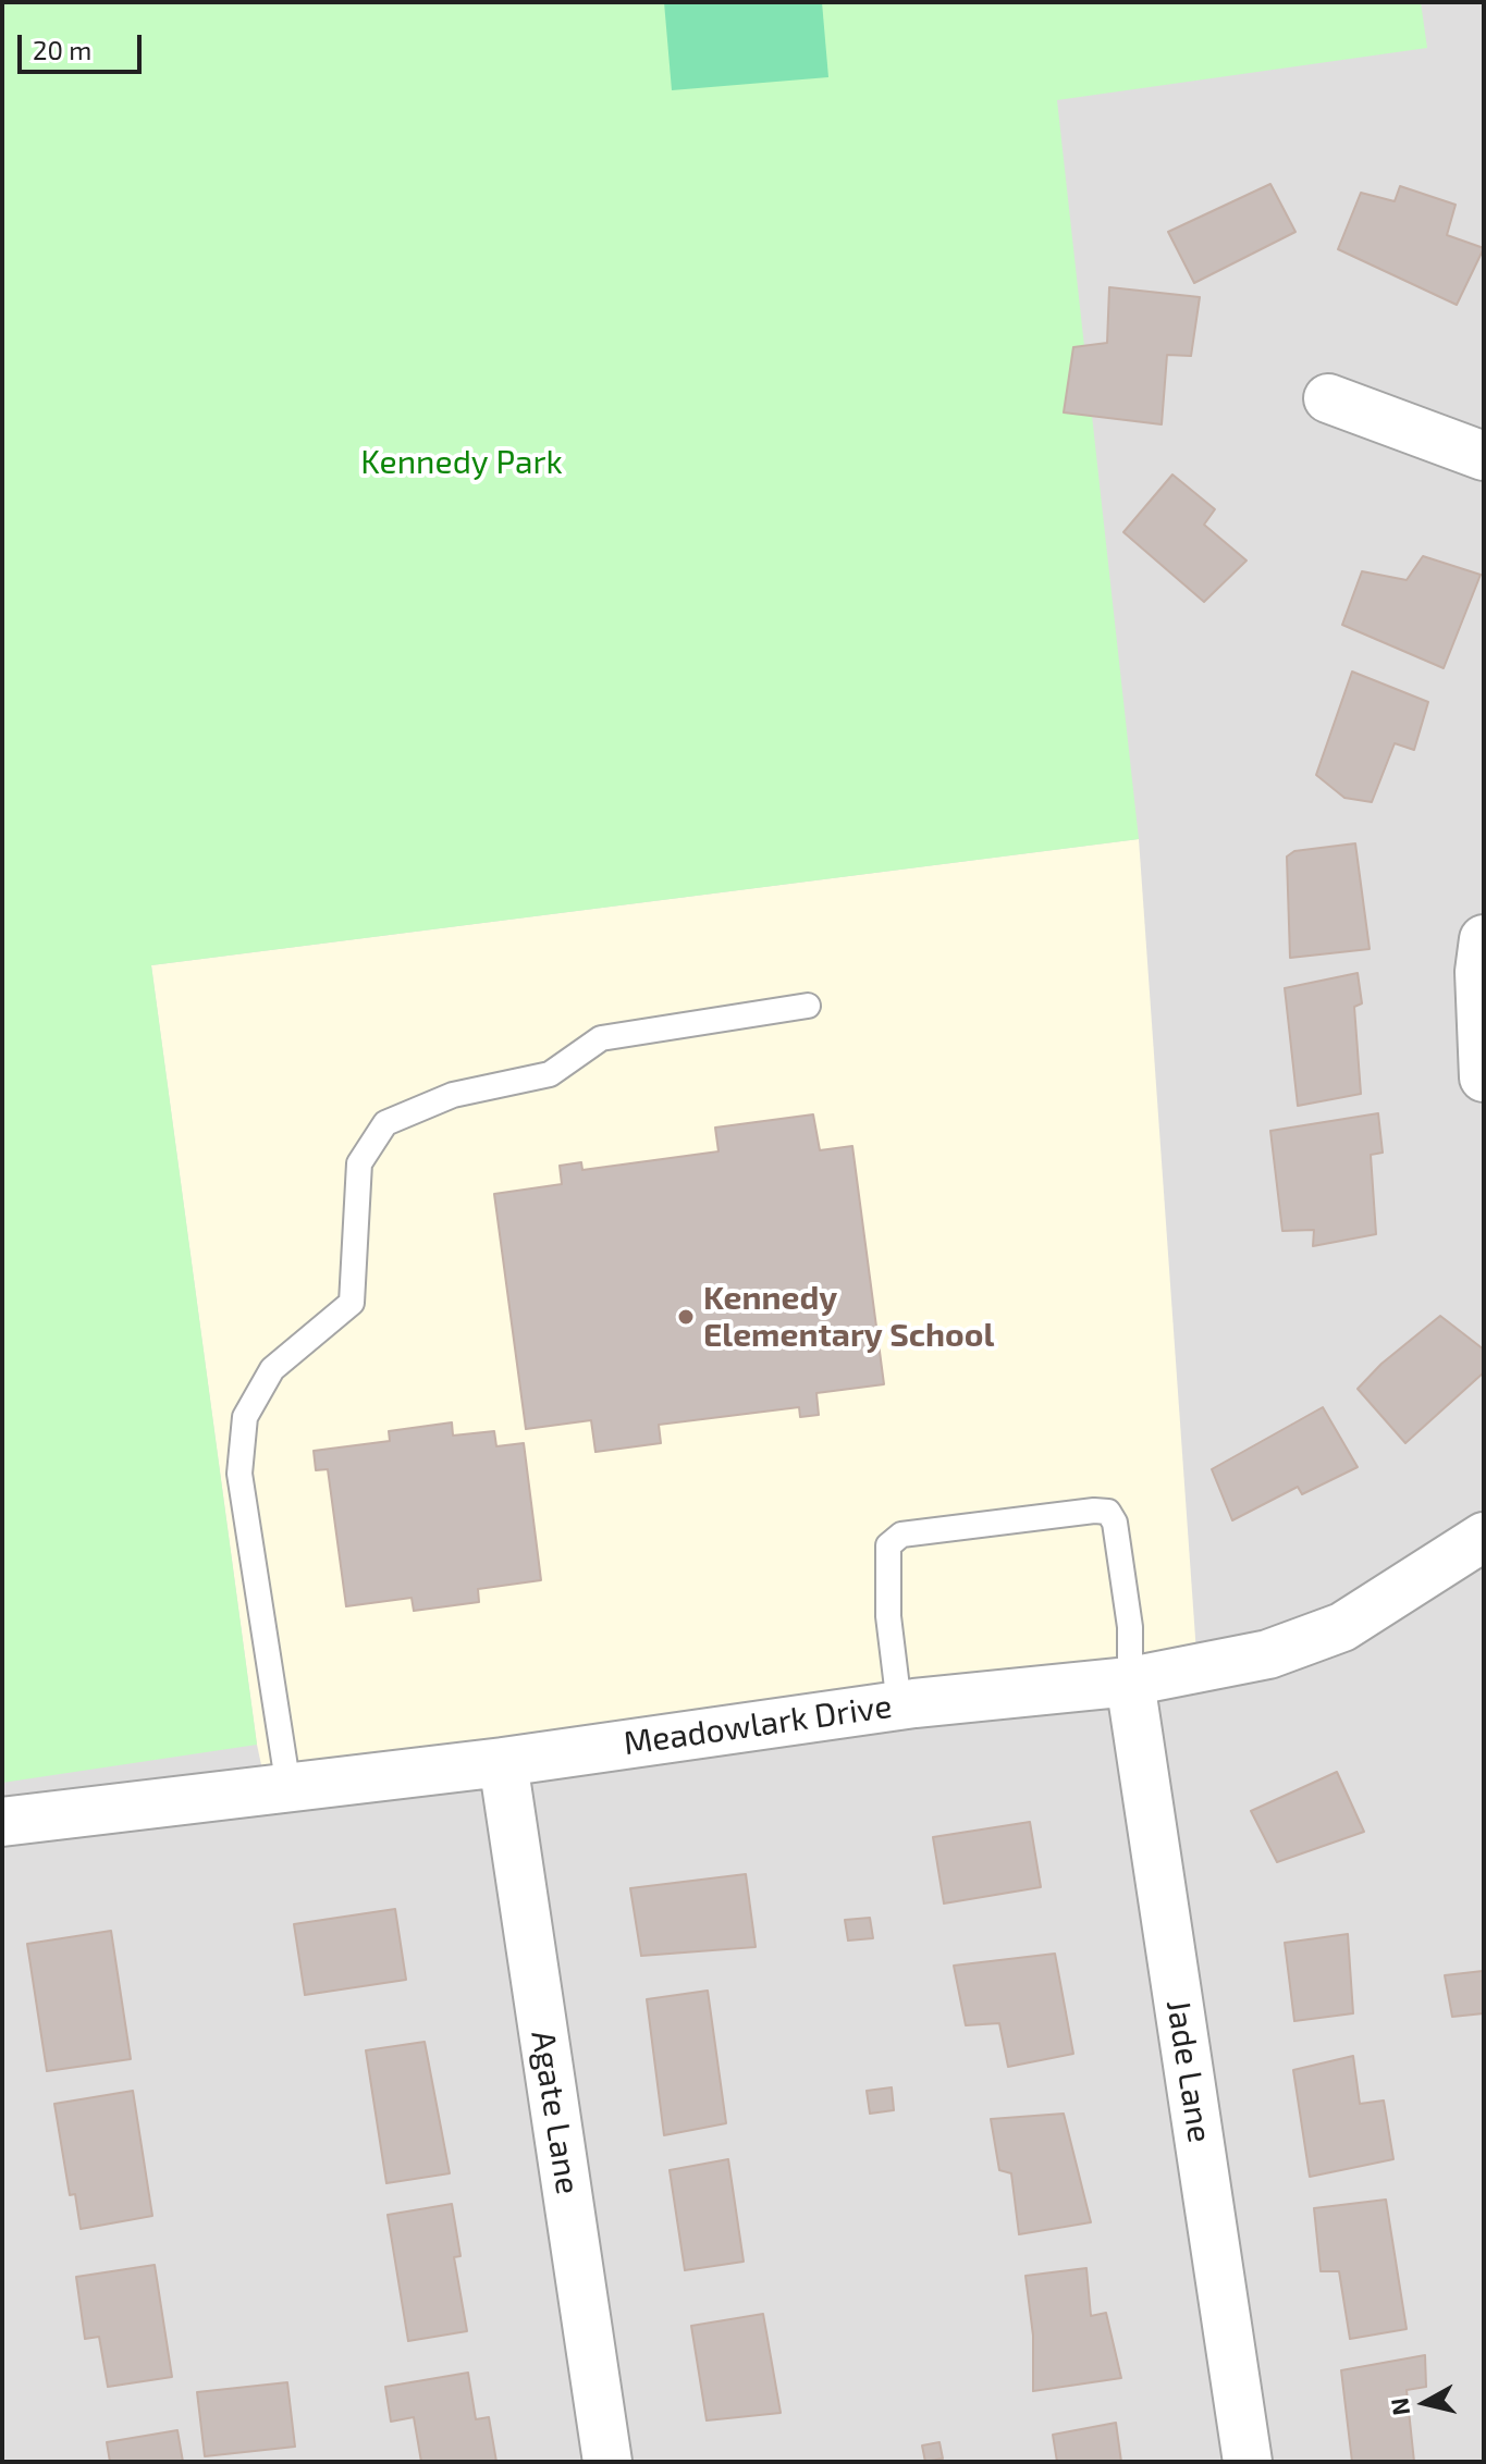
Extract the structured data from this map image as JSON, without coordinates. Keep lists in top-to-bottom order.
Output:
{
  "streets": {
    "street": ["Meadowlark Drive", "Jade Lane", "Agate Lane"]
  },
  "crossings": [
    ["Meadowlark Drive", "Jade Lane"],
    ["Meadowlark Drive", "Agate Lane"]
  ],
  "parks": ["Kennedy Park"],
  "places": ["Kennedy Elementary School"],
  "scale_bar": "20 m",
  "north": "left"
}
